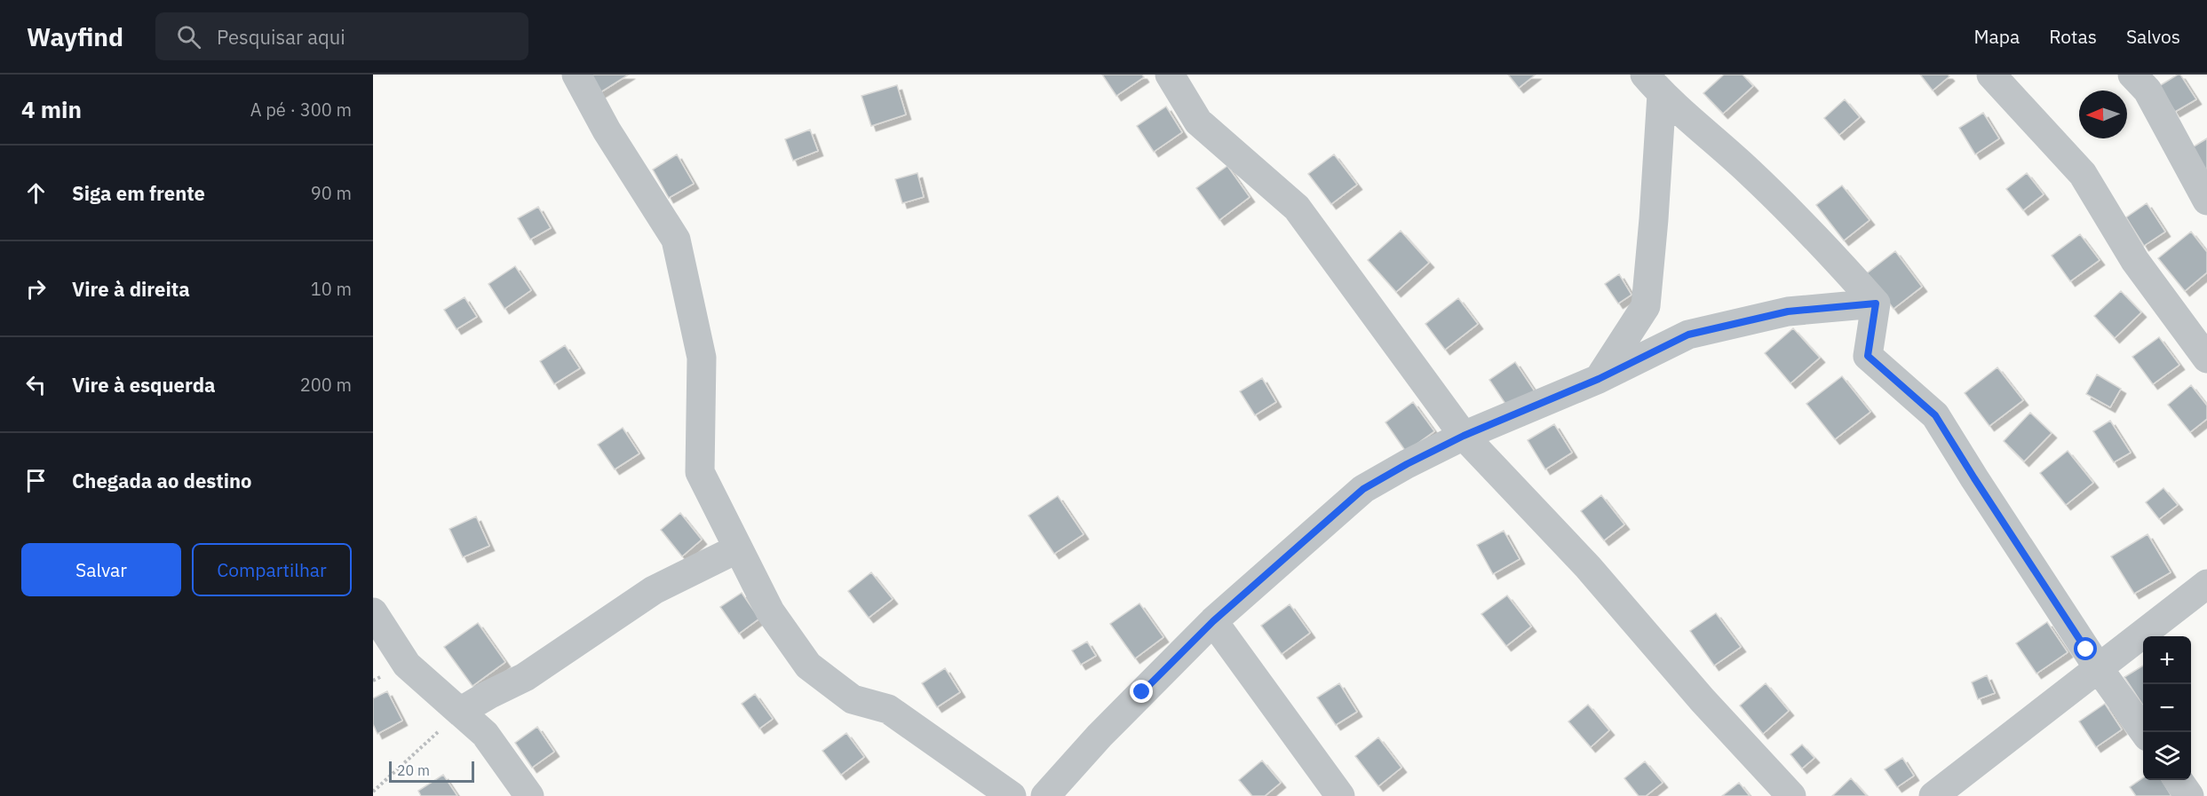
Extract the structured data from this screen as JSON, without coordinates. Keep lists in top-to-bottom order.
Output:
{
  "scale_bar": "20 m",
  "north": "left",
  "page": {
    "header": "Wayfind",
    "search": "Pesquisar aqui",
    "nav": ["Mapa", "Rotas", "Salvos"],
    "heading": ["4 min", "A pé · 300 m"],
    "list": [
      ["Siga em frente", "90 m"],
      ["Vire à direita", "10 m"],
      ["Vire à esquerda", "200 m"],
      "Chegada ao destino"
    ],
    "buttons": ["Salvar", "Compartilhar"],
    "map_buttons": ["+", "−"],
    "scale": "20 m"
  }
}
